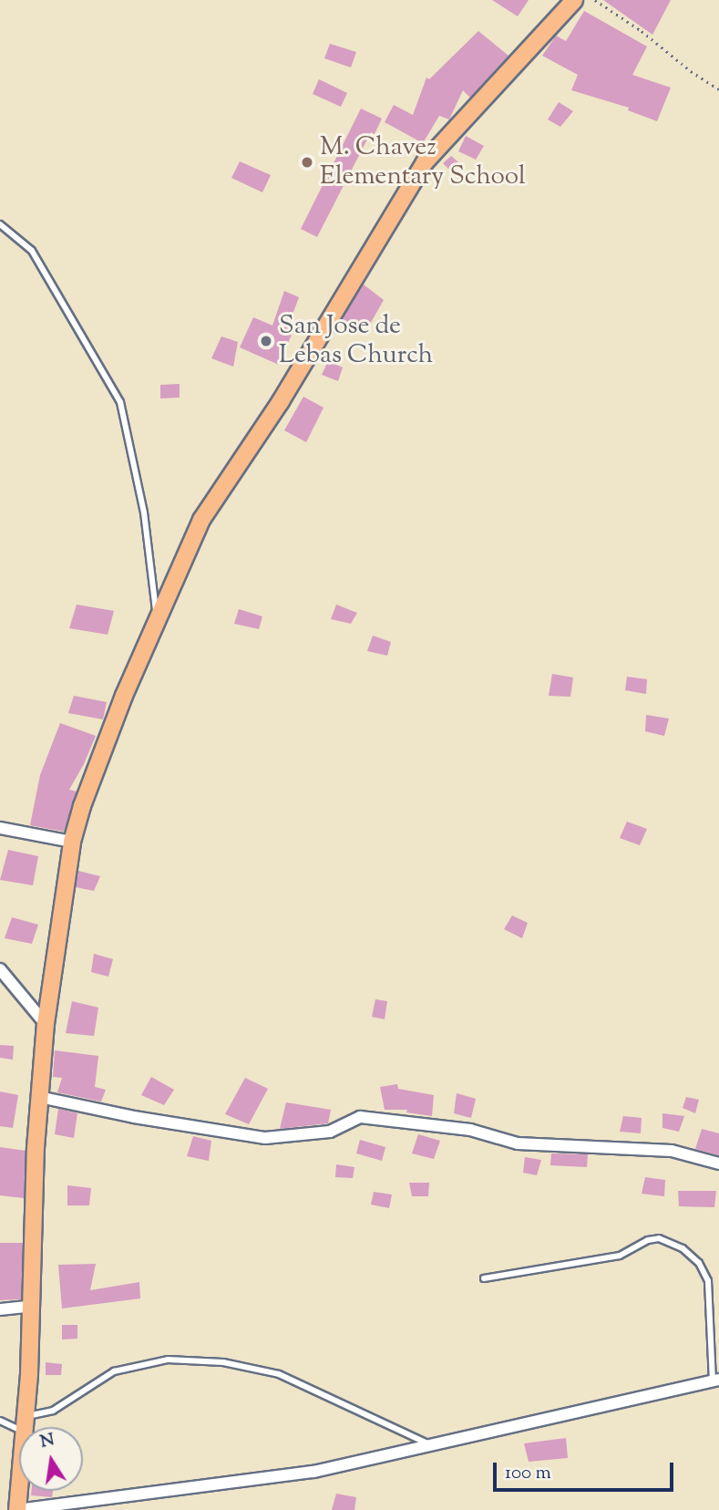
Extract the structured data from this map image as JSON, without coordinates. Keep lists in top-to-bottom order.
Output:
{
  "places": ["M. Chavez Elementary School", "San Jose de Lebas Church"],
  "scale_bar": "100 m",
  "north": "top"
}
